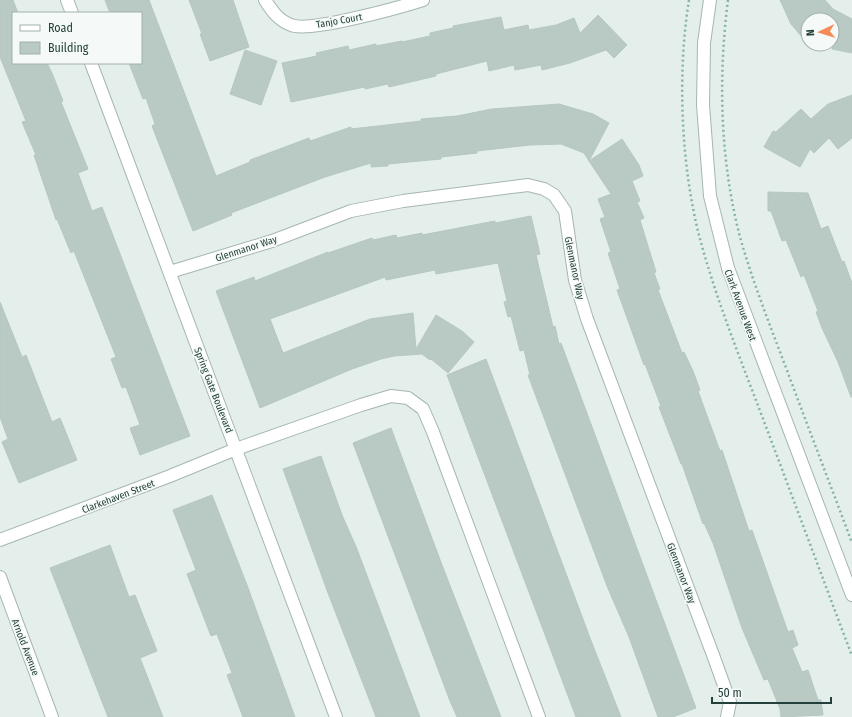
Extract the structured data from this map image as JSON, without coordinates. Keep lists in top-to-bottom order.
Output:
{
  "streets": {
    "street": [
      "Tanjo Court",
      "Glenmanor Way",
      "Clark Avenue West",
      "Spring Gate Boulevard",
      "Clarkehaven Street",
      "Arnold Avenue"
    ]
  },
  "crossings": [
    ["Glenmanor Way", "Spring Gate Boulevard"],
    ["Spring Gate Boulevard", "Clarkehaven Street"]
  ],
  "legend": ["Road", "Building"],
  "scale_bar": "50 m",
  "north": "left"
}
